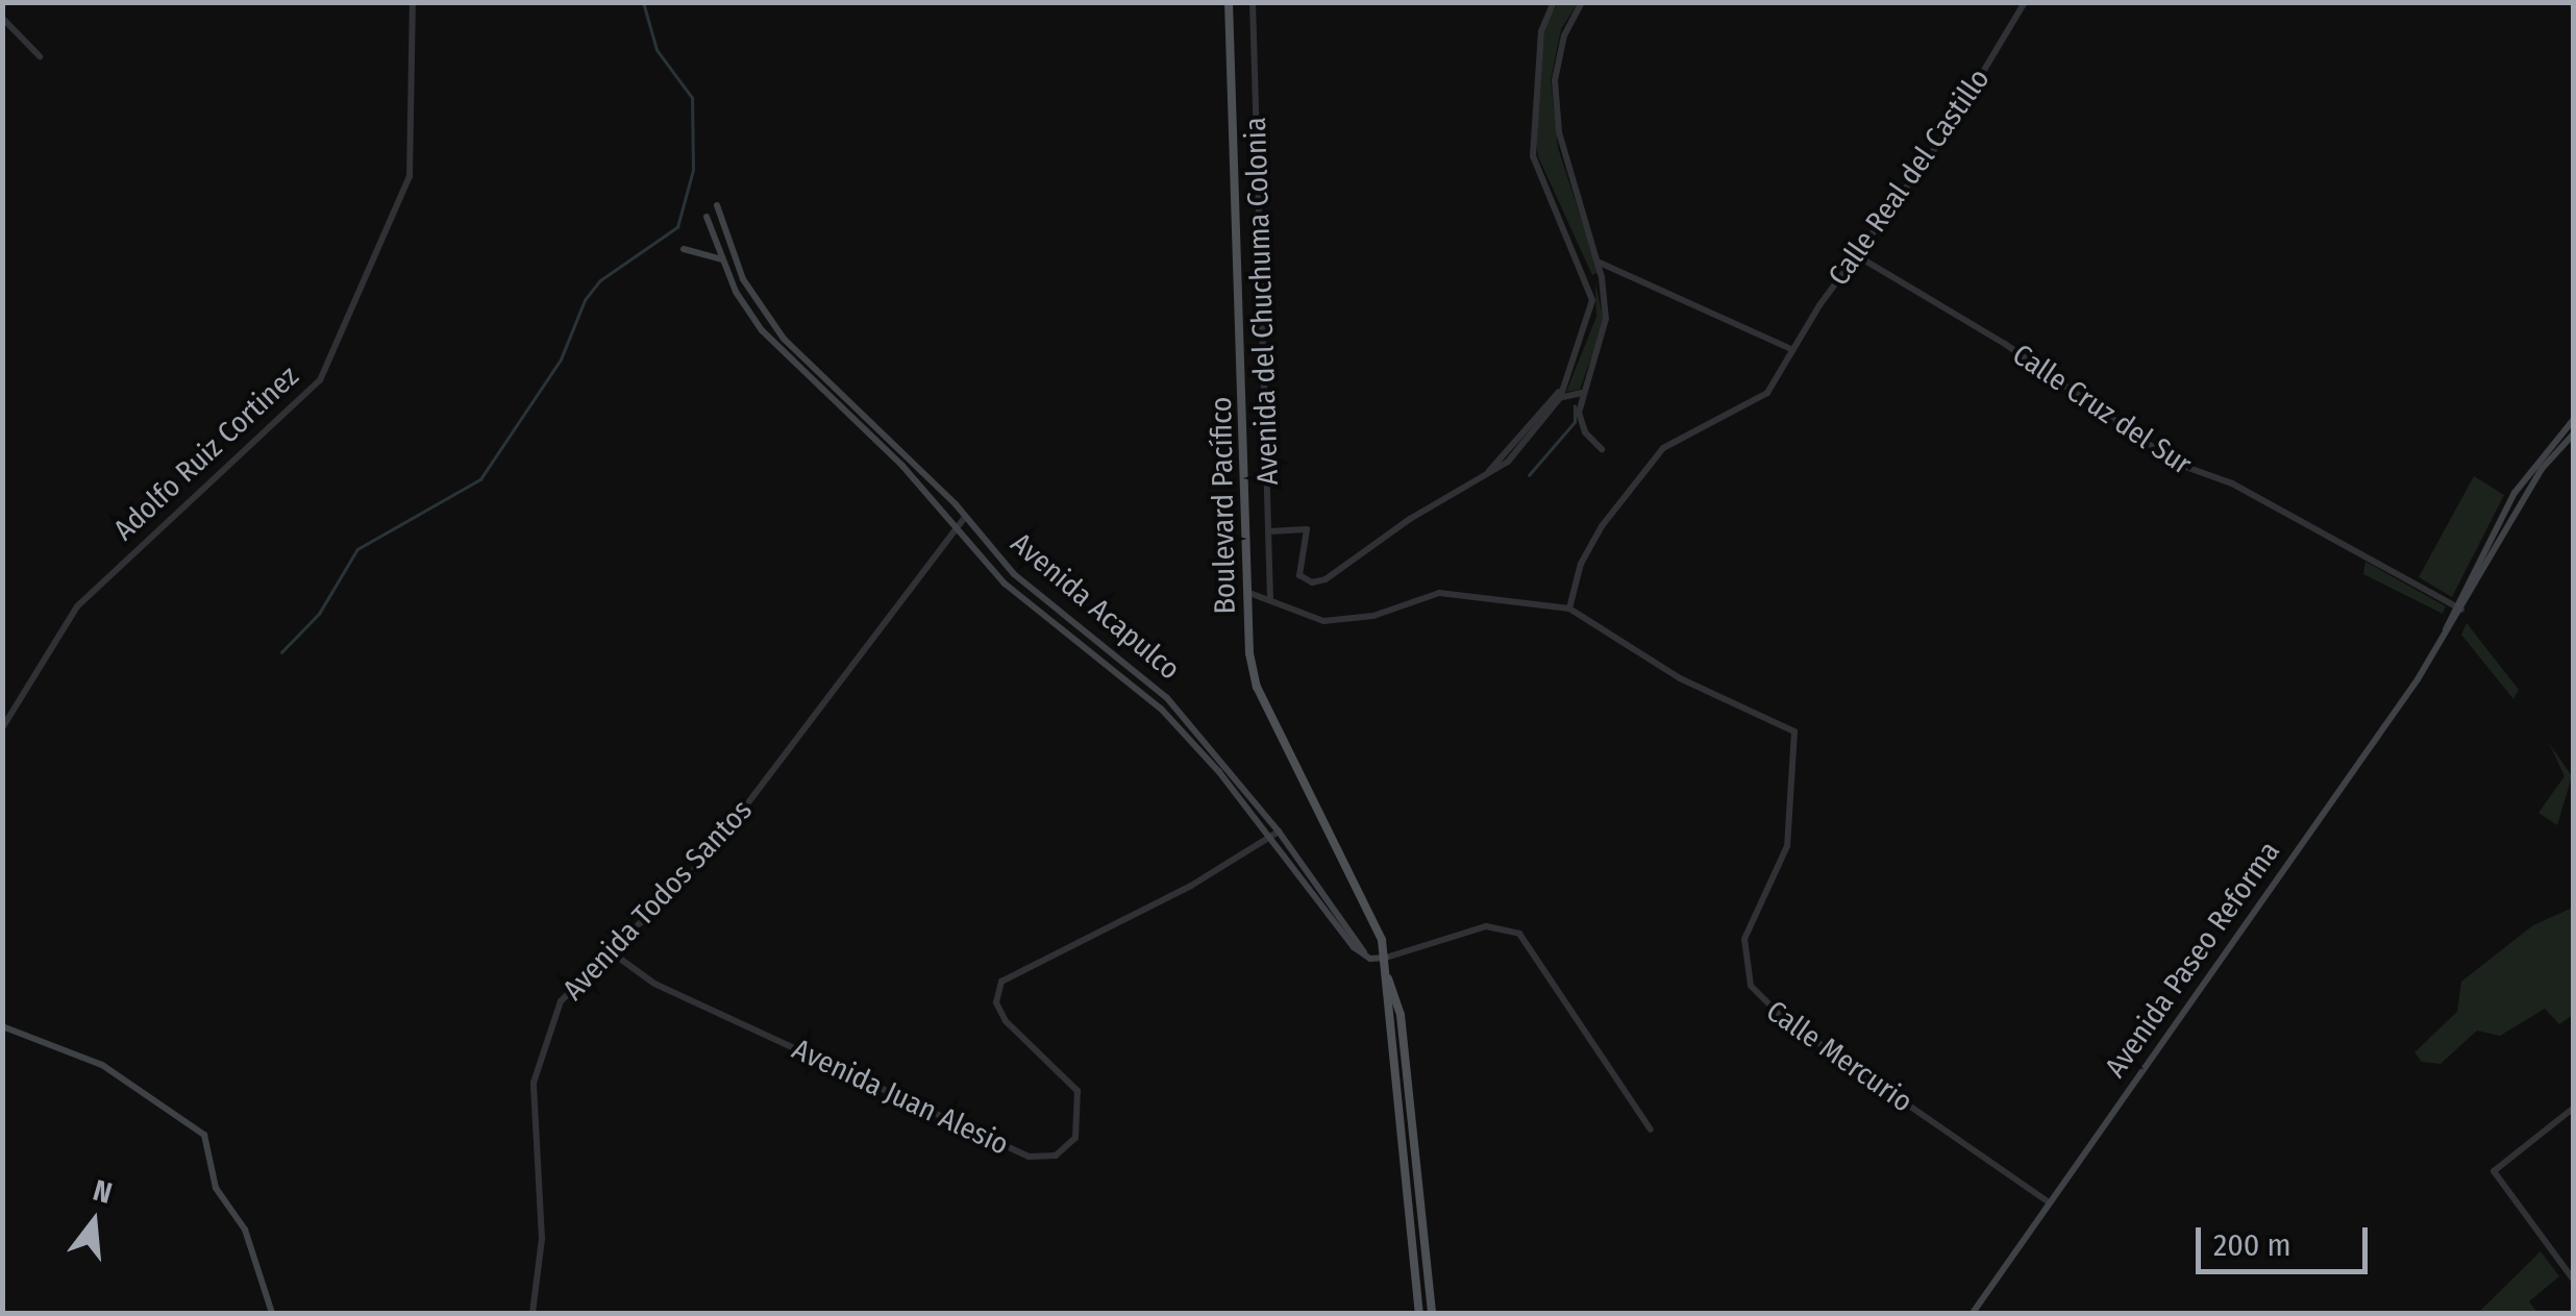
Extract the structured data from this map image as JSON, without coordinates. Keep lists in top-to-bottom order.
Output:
{
  "streets": {
    "main road": ["Boulevard Pacífico", "Avenida Acapulco", "Avenida Paseo Reforma"],
    "street": [
      "Calle Real del Castillo",
      "Avenida del Chuchuma Colonia",
      "Calle Cruz del Sur",
      "Adolfo Ruiz Cortinez",
      "Avenida Todos Santos",
      "Calle Mercurio",
      "Avenida Juan Alesio"
    ]
  },
  "crossings": [
    ["Calle Real del Castillo", "Calle Cruz del Sur"],
    ["Calle Real del Castillo", "Calle Mercurio"],
    ["Calle Cruz del Sur", "Avenida Paseo Reforma"],
    ["Avenida Acapulco", "Avenida Todos Santos"],
    ["Avenida Acapulco", "Avenida Juan Alesio"],
    ["Avenida Todos Santos", "Avenida Juan Alesio"],
    ["Avenida Paseo Reforma", "Calle Mercurio"]
  ],
  "scale_bar": "200 m",
  "north": "top"
}
